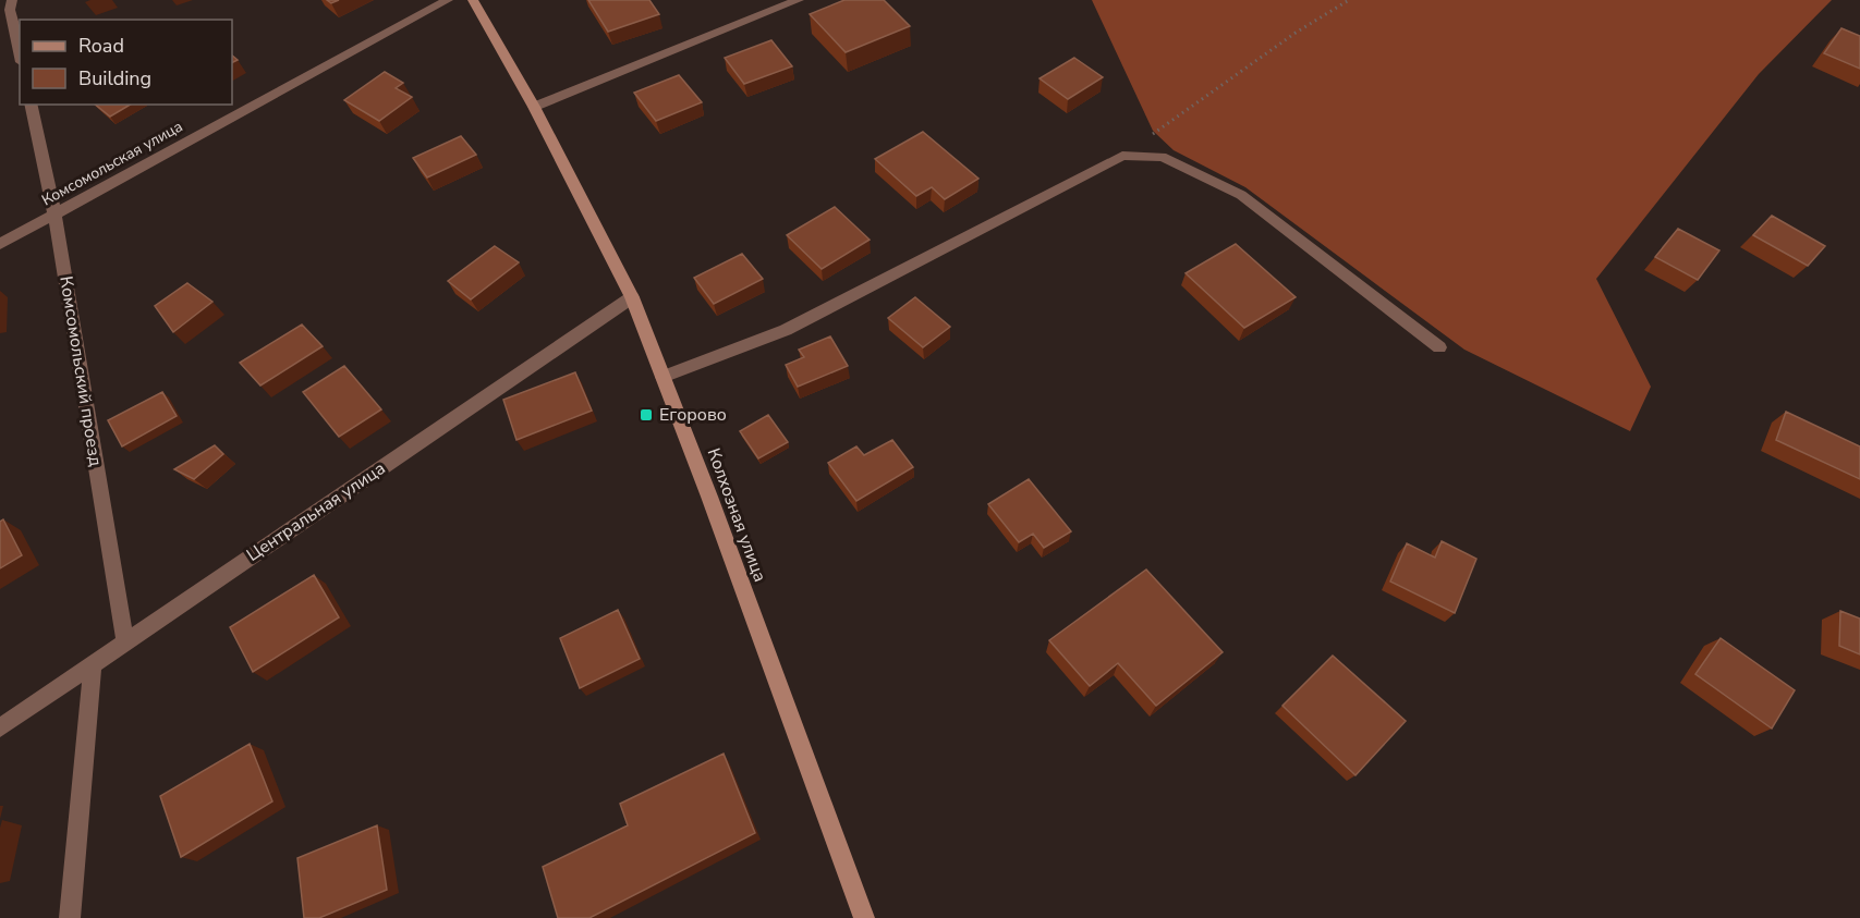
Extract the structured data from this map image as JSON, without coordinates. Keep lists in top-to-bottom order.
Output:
{
  "streets": {
    "main road": ["Колхозная улица"],
    "street": ["Комсомольская улица", "Комсомольский проезд", "Центральная улица"]
  },
  "crossings": [
    ["Комсомольская улица", "Комсомольский проезд"],
    ["Комсомольский проезд", "Центральная улица"],
    ["Центральная улица", "Колхозная улица"]
  ],
  "places": {
    "transit": ["Егорово"]
  },
  "legend": ["Road", "Building"]
}
